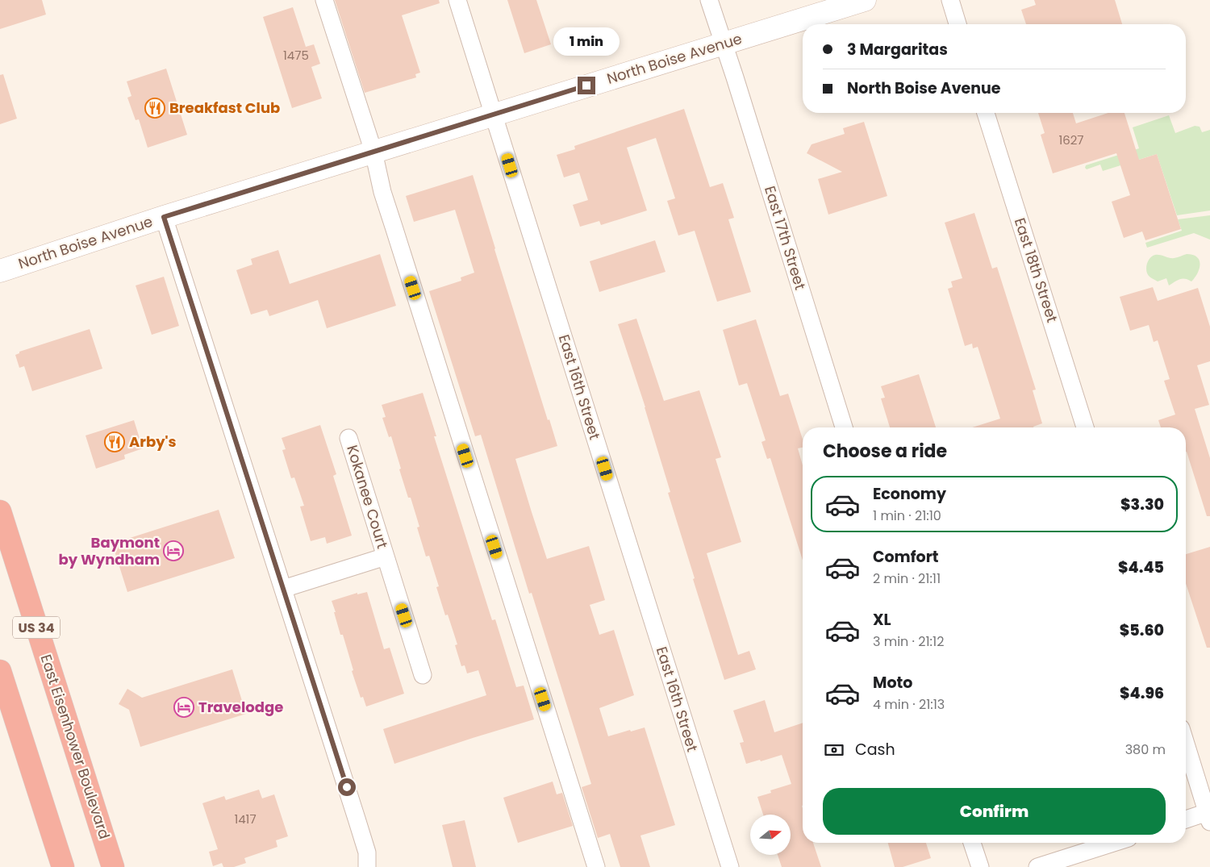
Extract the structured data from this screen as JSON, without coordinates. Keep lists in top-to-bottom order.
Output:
{
  "streets": {
    "highway": ["US 34", "East Eisenhower Boulevard"],
    "street": [
      "North Boise Avenue",
      "East 17th Street",
      "East 18th Street",
      "East 16th Street",
      "Kokanee Court"
    ]
  },
  "crossings": [
    ["North Boise Avenue", "East 17th Street"],
    ["North Boise Avenue", "East 16th Street"]
  ],
  "places": {
    "restaurant": ["Breakfast Club", "Arby's"],
    "hotel": ["Baymont by Wyndham", "Travelodge"]
  },
  "house_numbers": ["1475", "1627", "1417"],
  "north": "right",
  "page": {
    "banner": ["3 Margaritas", "North Boise Avenue"],
    "bubble": "1 min",
    "heading": "Choose a ride",
    "list": [
      {
        "name": "Economy",
        "note": "1 min · 21:10",
        "value": "$3.30"
      },
      {
        "name": "Comfort",
        "note": "2 min · 21:11",
        "value": "$4.45"
      },
      {
        "name": "XL",
        "note": "3 min · 21:12",
        "value": "$5.60"
      },
      {
        "name": "Moto",
        "note": "4 min · 21:13",
        "value": "$4.96"
      }
    ],
    "pay": ["Cash", "380 m"],
    "buttons": "Confirm"
  }
}
